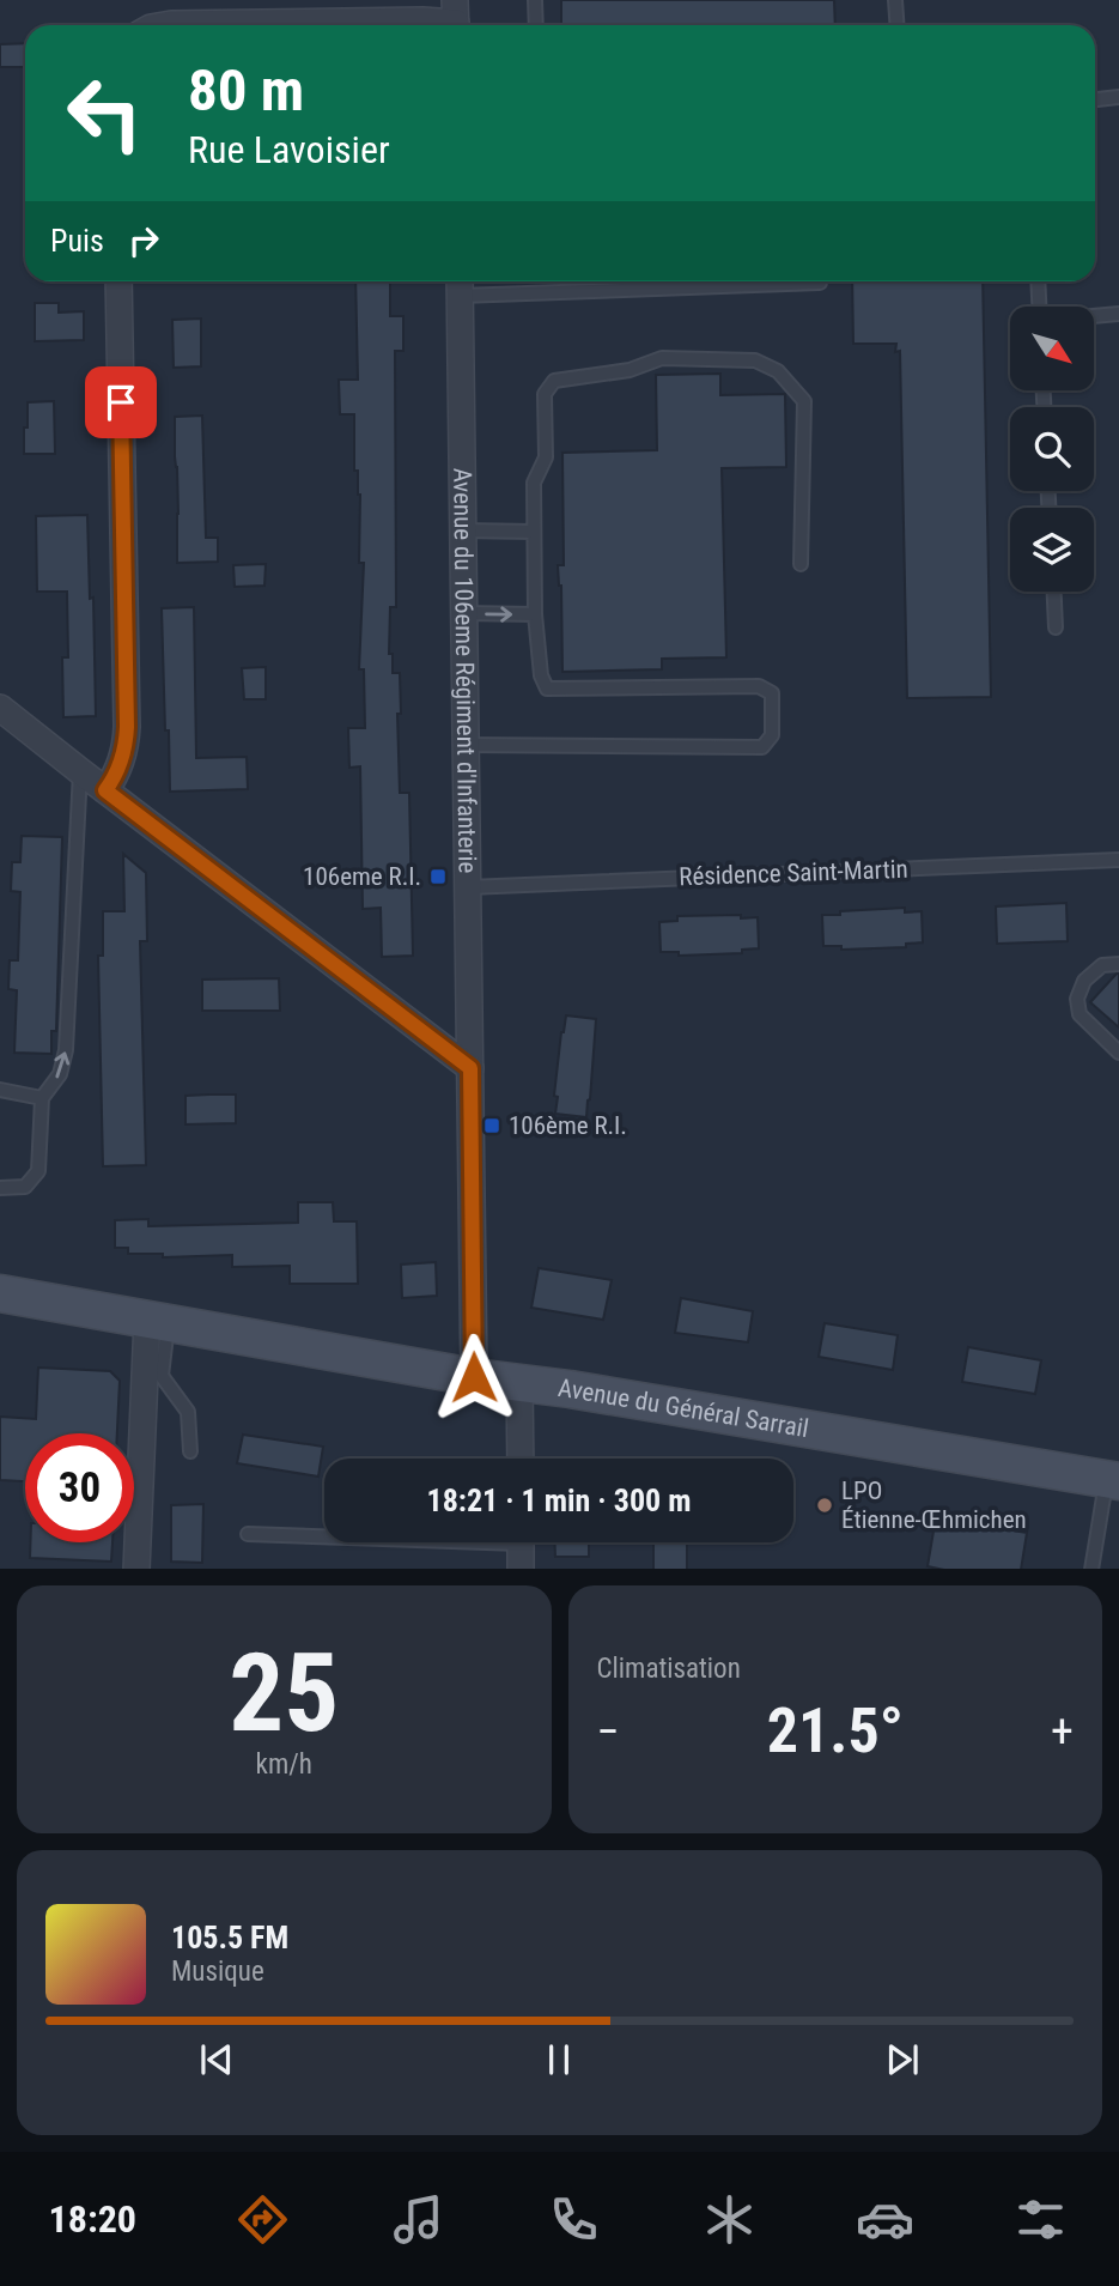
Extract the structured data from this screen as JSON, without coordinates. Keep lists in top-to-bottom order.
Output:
{
  "streets": {
    "main road": ["Avenue du Général Sarrail"],
    "street": ["Avenue du 106eme Régiment d'Infanterie"],
    "lane": ["Résidence Saint-Martin"]
  },
  "crossings": [
    ["Avenue du 106eme Régiment d'Infanterie", "Résidence Saint-Martin"],
    ["Avenue du 106eme Régiment d'Infanterie", "Avenue du Général Sarrail"]
  ],
  "places": {
    "transit": ["106eme R.I.", "106ème R.I."],
    "other": ["LPO Étienne-Œhmichen"]
  },
  "north": "bottom right",
  "page": {
    "turn": ["80 m", "Rue Lavoisier"],
    "then": "Puis",
    "limit": "30",
    "trip": "18:21 · 1 min · 300 m",
    "tile": [
      ["25", "km/h"],
      "Climatisation"
    ],
    "heat": ["−", "21.5°", "+"],
    "song": ["105.5 FM", "Musique"],
    "tabs": "18:20"
  }
}
